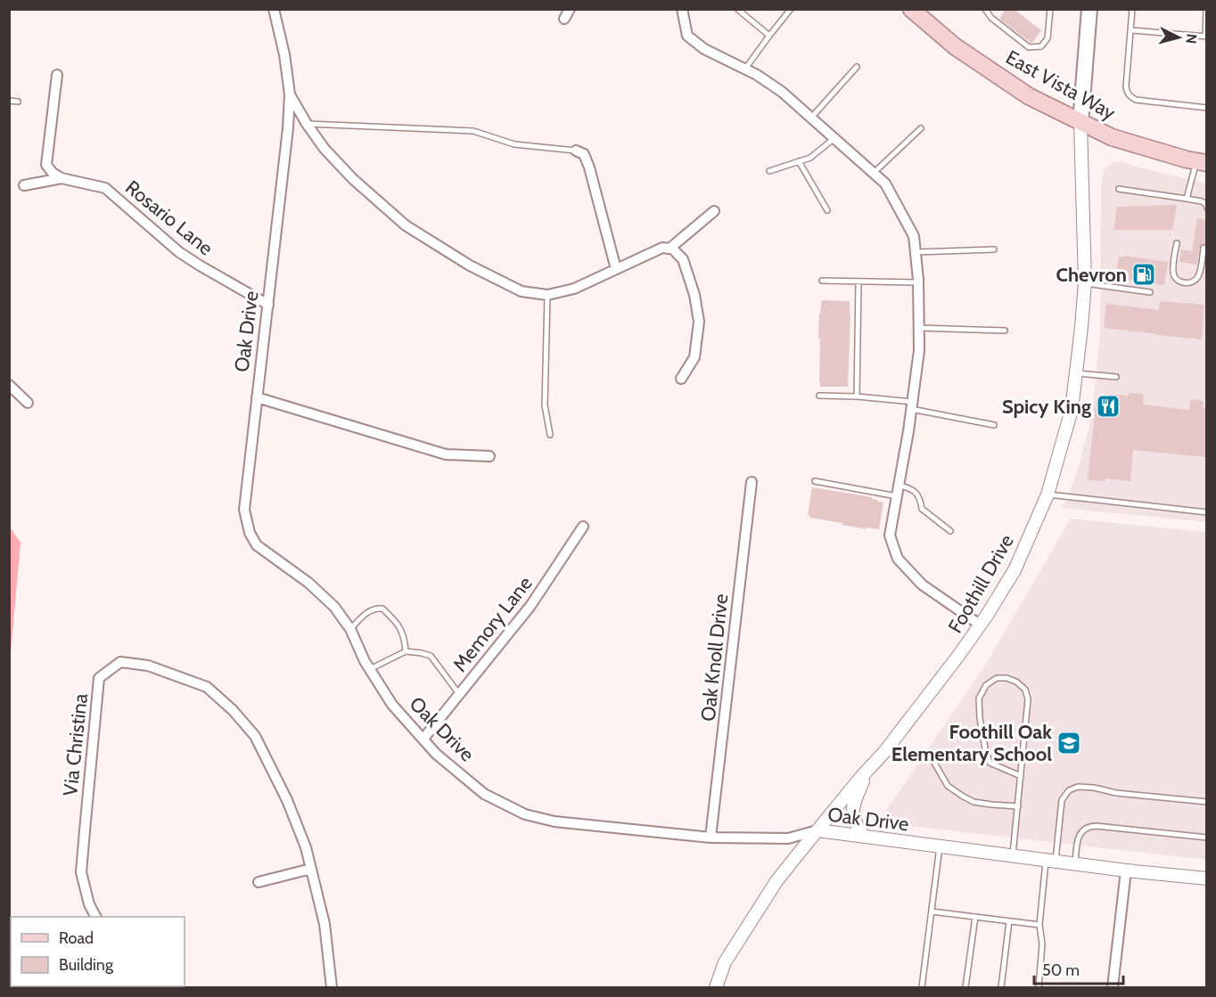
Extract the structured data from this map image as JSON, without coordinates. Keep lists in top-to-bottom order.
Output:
{
  "streets": {
    "main road": ["East Vista Way"],
    "street": [
      "Rosario Lane",
      "Oak Drive",
      "Foothill Drive",
      "Memory Lane",
      "Oak Knoll Drive",
      "Via Christina"
    ]
  },
  "crossings": [
    ["East Vista Way", "Foothill Drive"],
    ["Rosario Lane", "Oak Drive"],
    ["Oak Drive", "Foothill Drive"],
    ["Oak Drive", "Memory Lane"],
    ["Oak Drive", "Oak Knoll Drive"]
  ],
  "places": {
    "fuel station": ["Chevron"],
    "restaurant": ["Spicy King"],
    "school or university": ["Foothill Oak Elementary School"]
  },
  "legend": ["Road", "Building"],
  "scale_bar": "50 m",
  "north": "right"
}
